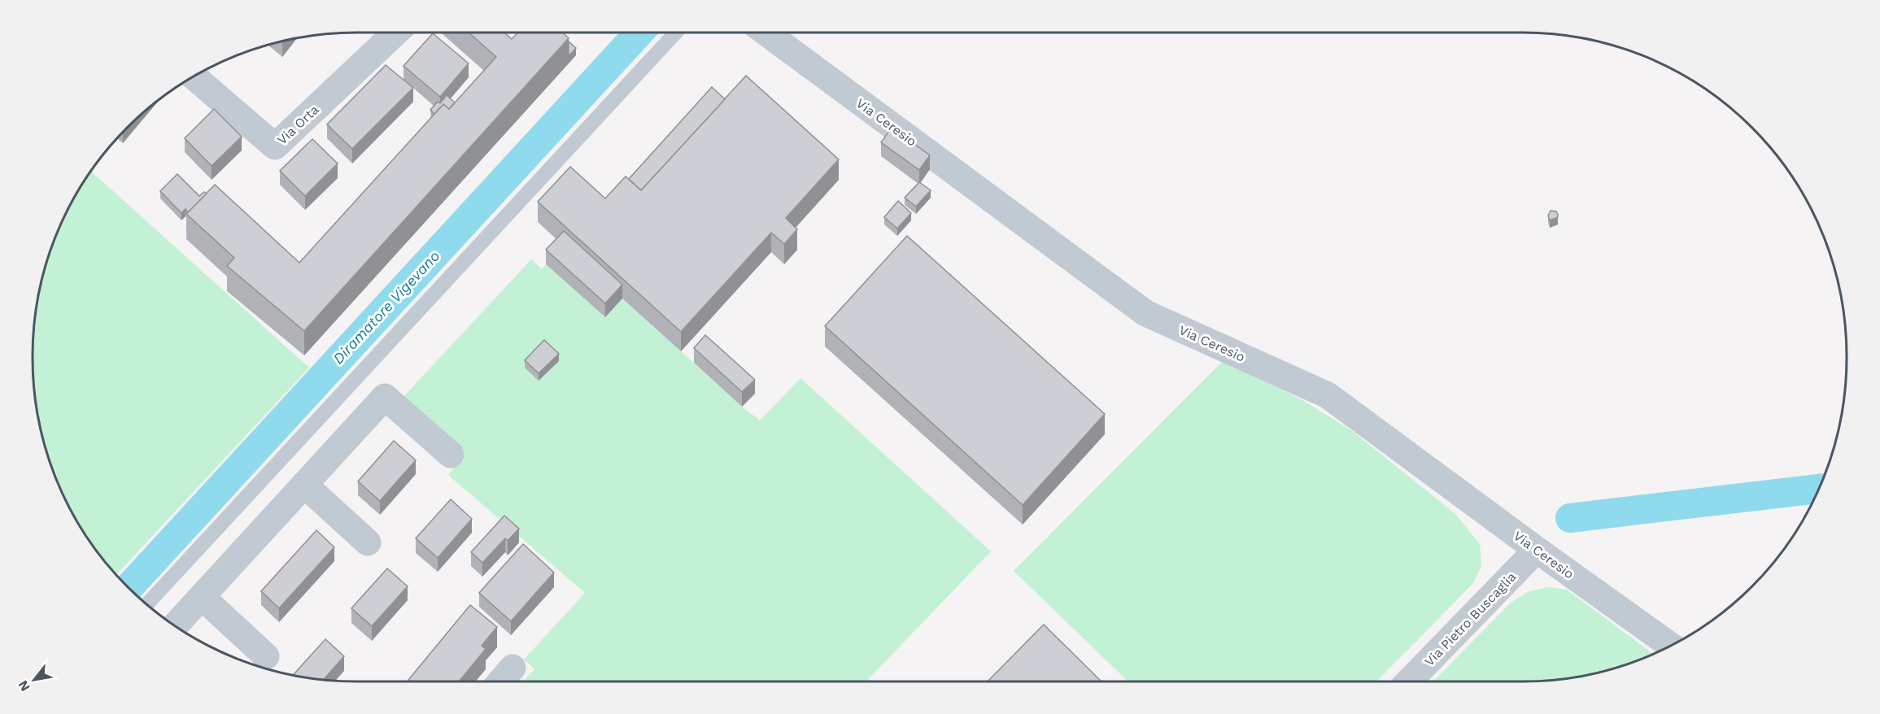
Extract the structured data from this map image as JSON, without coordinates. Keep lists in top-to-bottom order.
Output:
{
  "streets": {
    "street": ["Via Ceresio", "Via Orta", "Via Pietro Buscaglia"]
  },
  "crossings": [
    ["Via Ceresio", "Via Pietro Buscaglia"]
  ],
  "water": ["Diramatore Vigevano"],
  "north": "bottom left"
}
